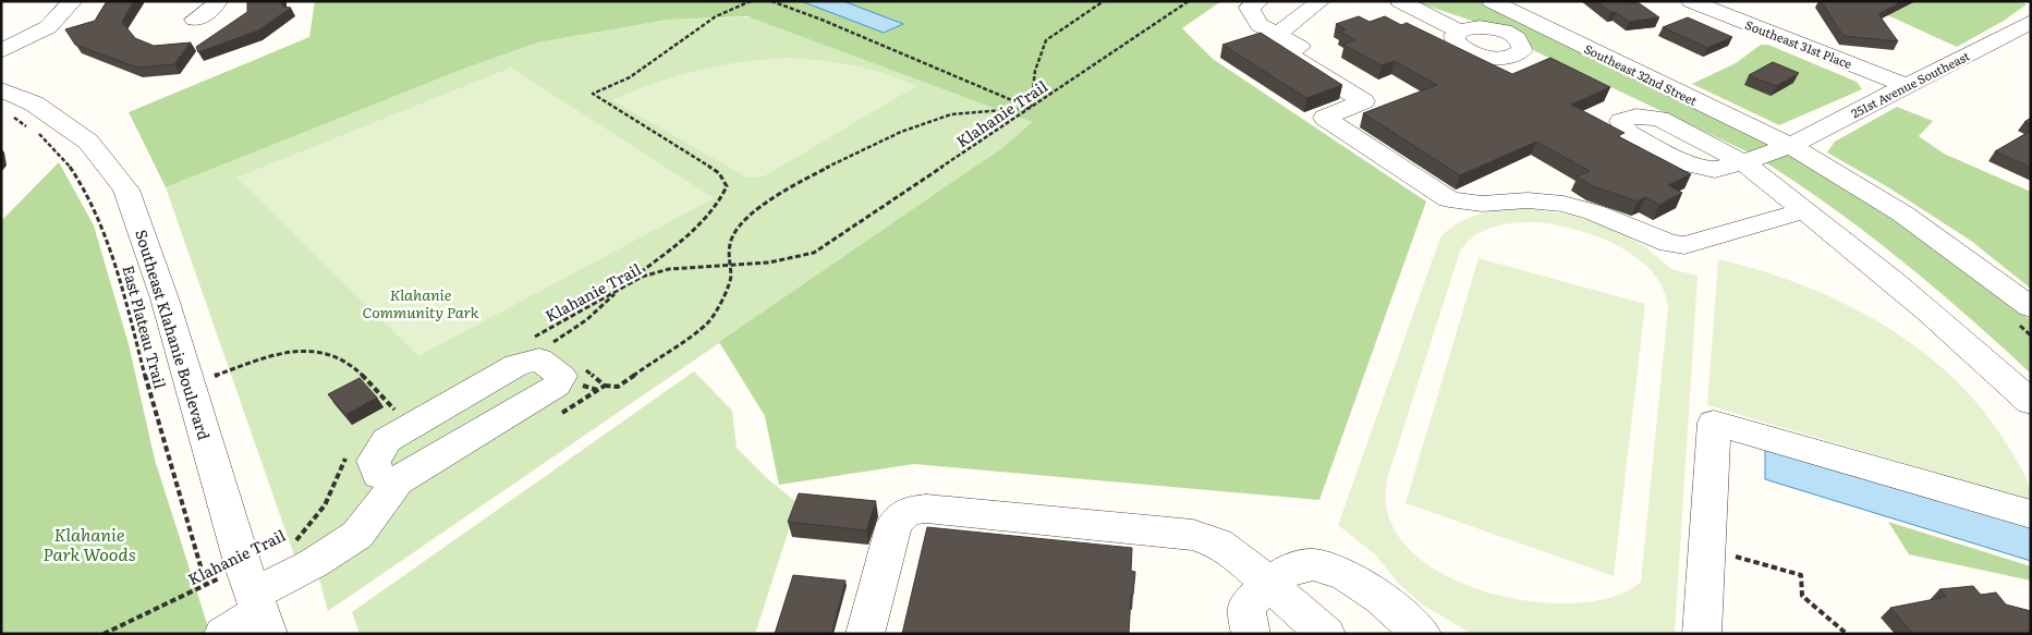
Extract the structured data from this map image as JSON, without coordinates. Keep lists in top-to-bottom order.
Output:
{
  "streets": {
    "street": [
      "Southeast 31st Place",
      "Southeast 32nd Street",
      "251st Avenue Southeast",
      "Southeast Klahanie Boulevard"
    ],
    "path": ["Klahanie Trail", "East Plateau Trail"]
  },
  "crossings": [
    ["Southeast 31st Place", "251st Avenue Southeast"],
    ["Southeast 32nd Street", "251st Avenue Southeast"],
    ["Klahanie Trail", "East Plateau Trail"],
    ["Klahanie Trail", "Southeast Klahanie Boulevard"]
  ],
  "parks": ["Klahanie Community Park", "Klahanie Park Woods"]
}
